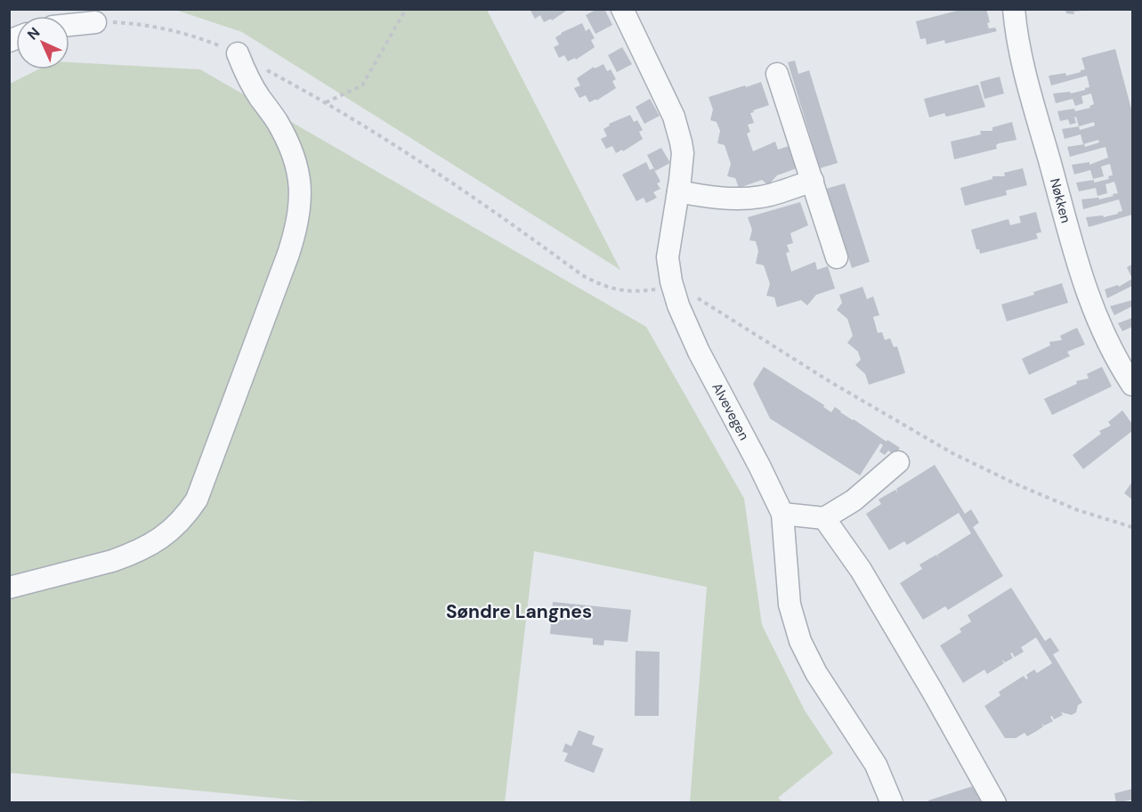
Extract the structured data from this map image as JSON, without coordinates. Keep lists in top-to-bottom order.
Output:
{
  "streets": {
    "street": ["Nøkken", "Alvevegen"]
  },
  "districts": ["Søndre Langnes"],
  "north": "top left"
}
